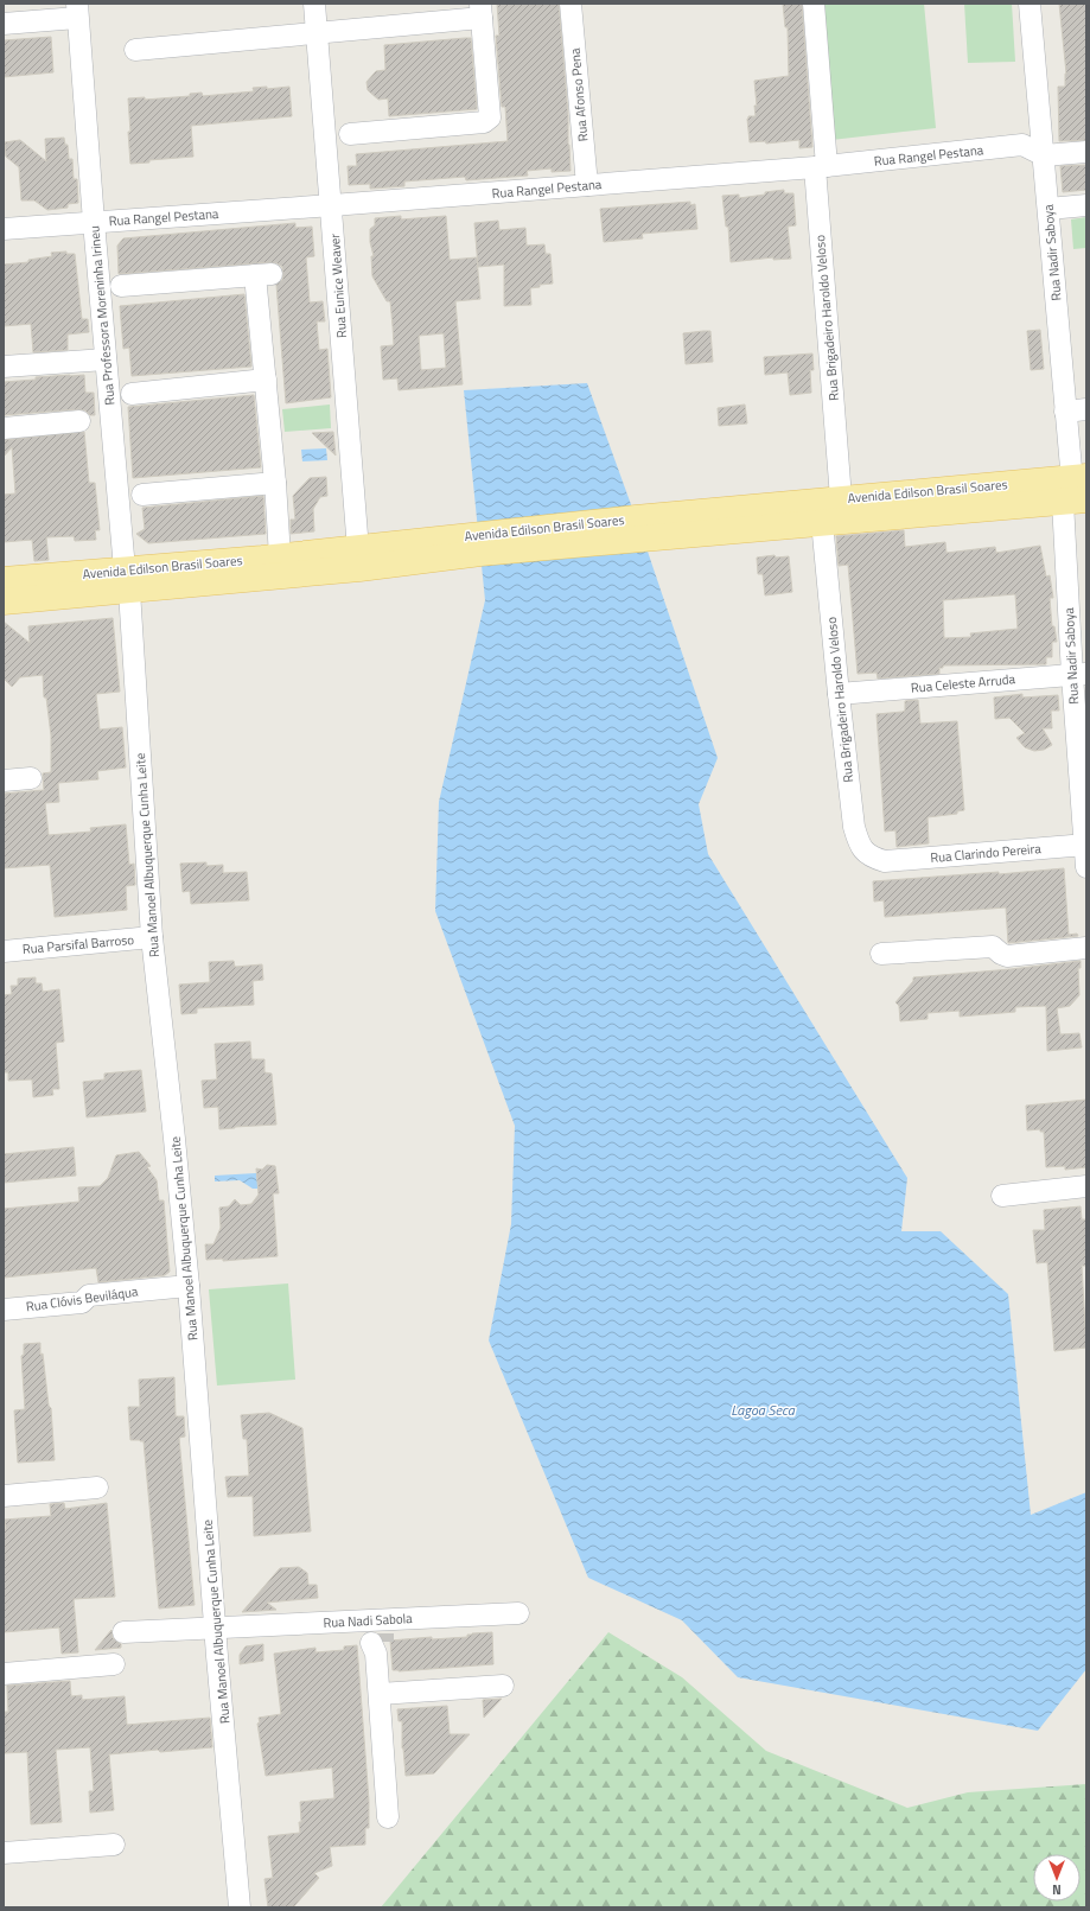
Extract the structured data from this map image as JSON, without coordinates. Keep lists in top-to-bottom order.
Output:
{
  "streets": {
    "main road": ["Avenida Edilson Brasil Soares"],
    "street": [
      "Rua Afonso Pena",
      "Rua Rangel Pestana",
      "Rua Nadir Saboya",
      "Rua Eunice Weaver",
      "Rua Professora Moreninha Irineu",
      "Rua Brigadeiro Haroldo Veloso",
      "Rua Celeste Arruda",
      "Rua Clarindo Pereira",
      "Rua Manoel Albuquerque Cunha Leite",
      "Rua Parsifal Barroso",
      "Rua Clóvis Beviláqua",
      "Rua Nadi Sabola"
    ]
  },
  "crossings": [
    ["Rua Afonso Pena", "Rua Rangel Pestana"],
    ["Rua Rangel Pestana", "Rua Nadir Saboya"],
    ["Rua Rangel Pestana", "Rua Eunice Weaver"],
    ["Rua Rangel Pestana", "Rua Professora Moreninha Irineu"],
    ["Rua Rangel Pestana", "Rua Brigadeiro Haroldo Veloso"],
    ["Rua Nadir Saboya", "Avenida Edilson Brasil Soares"],
    ["Rua Nadir Saboya", "Rua Celeste Arruda"],
    ["Rua Nadir Saboya", "Rua Clarindo Pereira"],
    ["Rua Eunice Weaver", "Avenida Edilson Brasil Soares"],
    ["Rua Professora Moreninha Irineu", "Avenida Edilson Brasil Soares"],
    ["Rua Professora Moreninha Irineu", "Rua Manoel Albuquerque Cunha Leite"],
    ["Rua Brigadeiro Haroldo Veloso", "Avenida Edilson Brasil Soares"],
    ["Rua Brigadeiro Haroldo Veloso", "Rua Celeste Arruda"],
    ["Rua Brigadeiro Haroldo Veloso", "Rua Clarindo Pereira"],
    ["Avenida Edilson Brasil Soares", "Rua Manoel Albuquerque Cunha Leite"],
    ["Rua Manoel Albuquerque Cunha Leite", "Rua Parsifal Barroso"],
    ["Rua Manoel Albuquerque Cunha Leite", "Rua Clóvis Beviláqua"],
    ["Rua Manoel Albuquerque Cunha Leite", "Rua Nadi Sabola"]
  ],
  "water": ["Lagoa Seca"],
  "north": "bottom"
}
